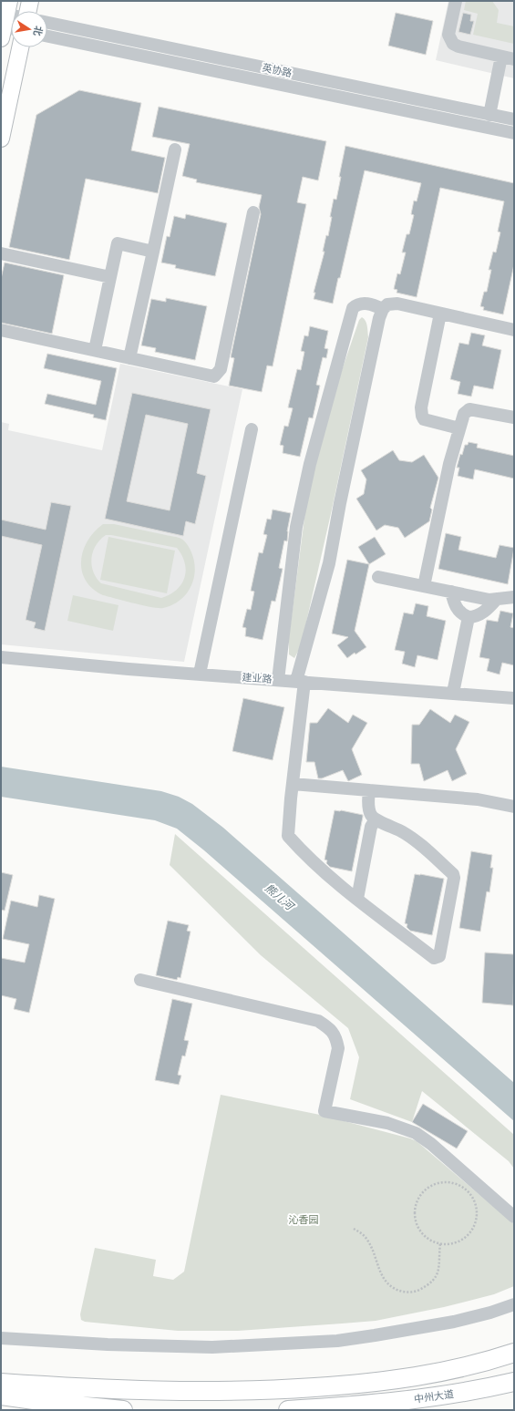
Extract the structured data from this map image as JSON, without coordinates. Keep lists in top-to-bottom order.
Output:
{
  "streets": {
    "highway": ["中州大道"],
    "street": ["英协路", "建业路"]
  },
  "water": ["熊儿河"],
  "parks": ["沁香园"],
  "north": "right"
}
